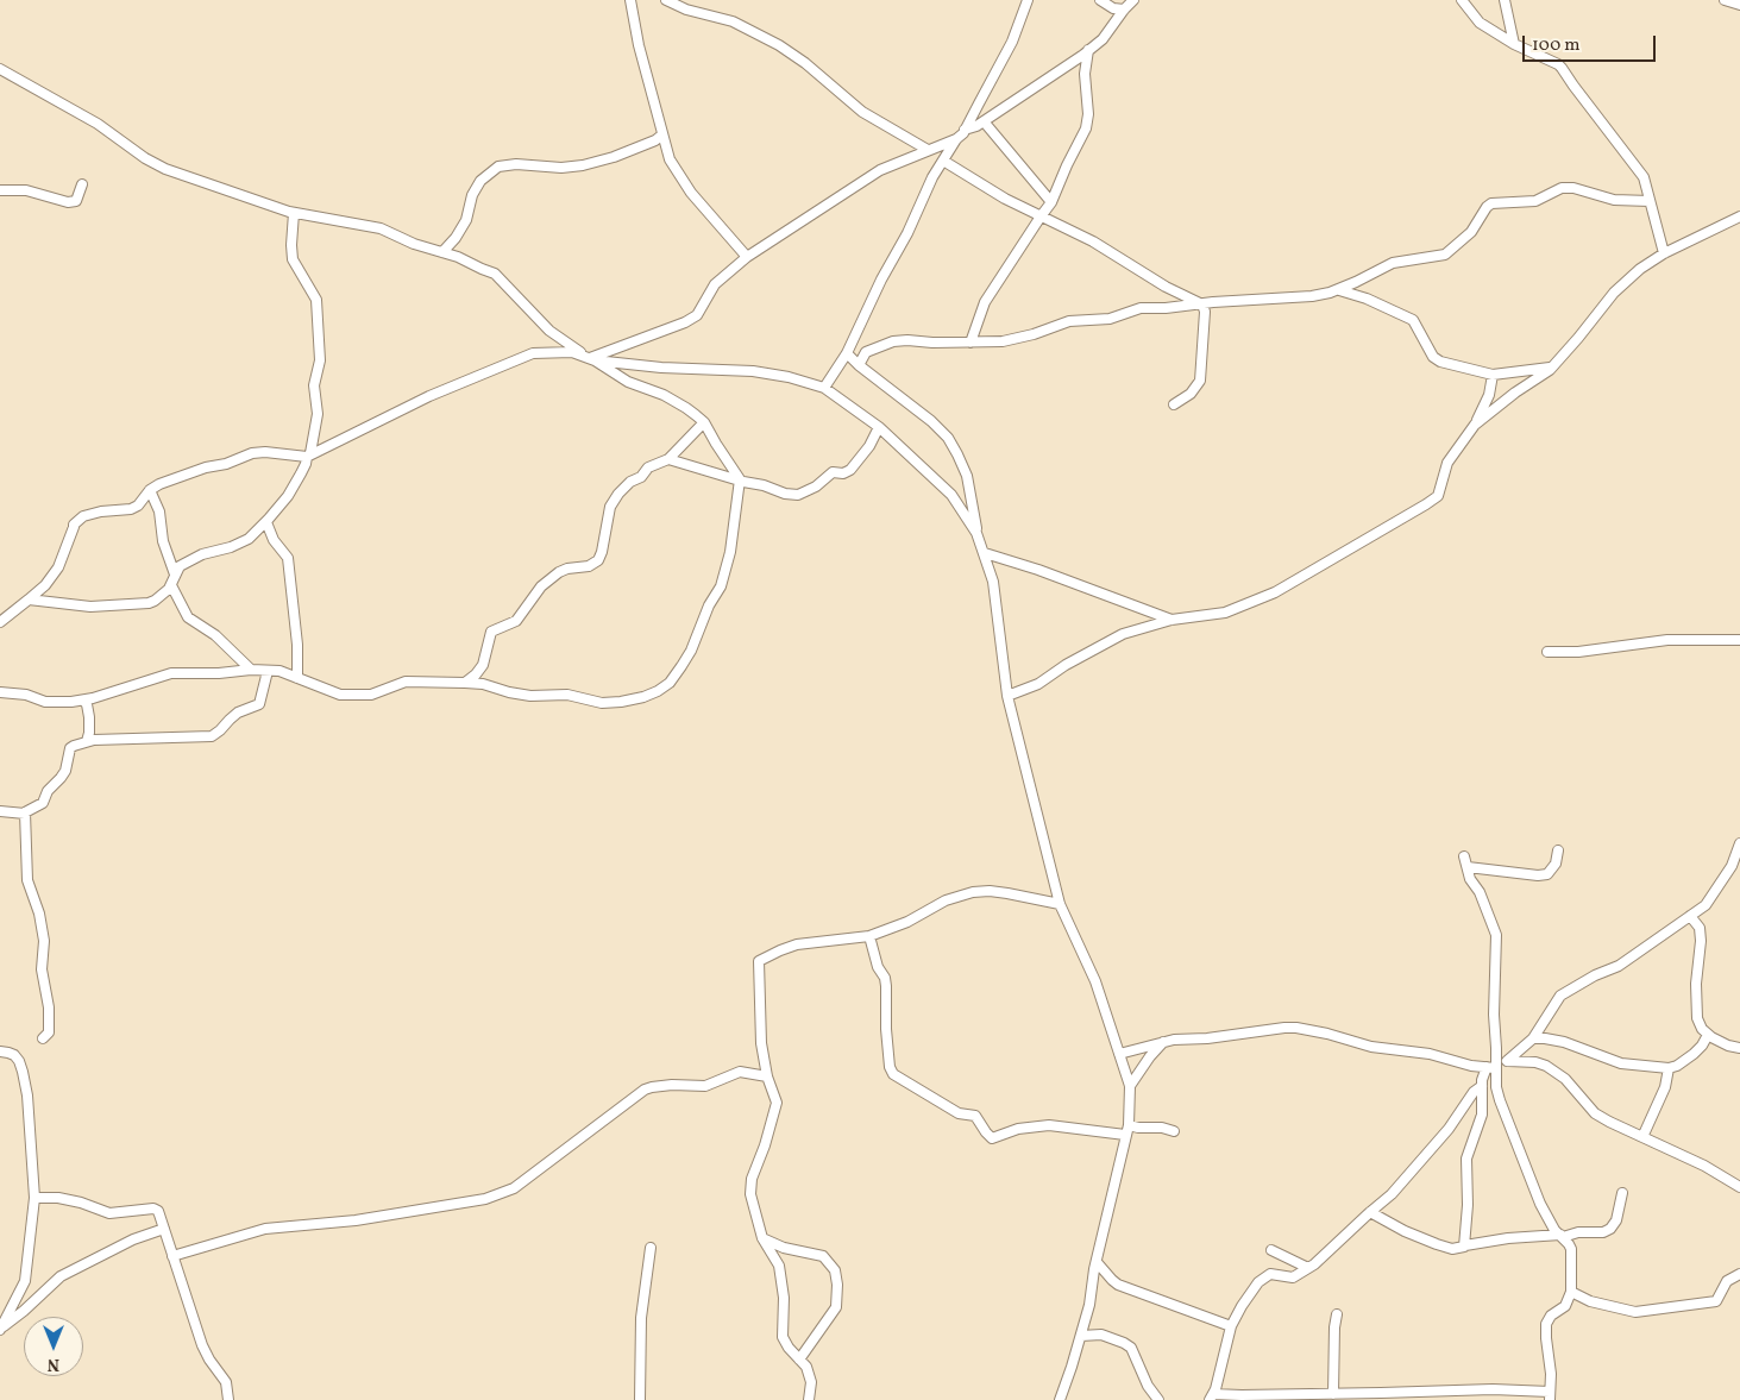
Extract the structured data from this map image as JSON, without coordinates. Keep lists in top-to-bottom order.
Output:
{
  "scale_bar": "100 m",
  "north": "bottom"
}
